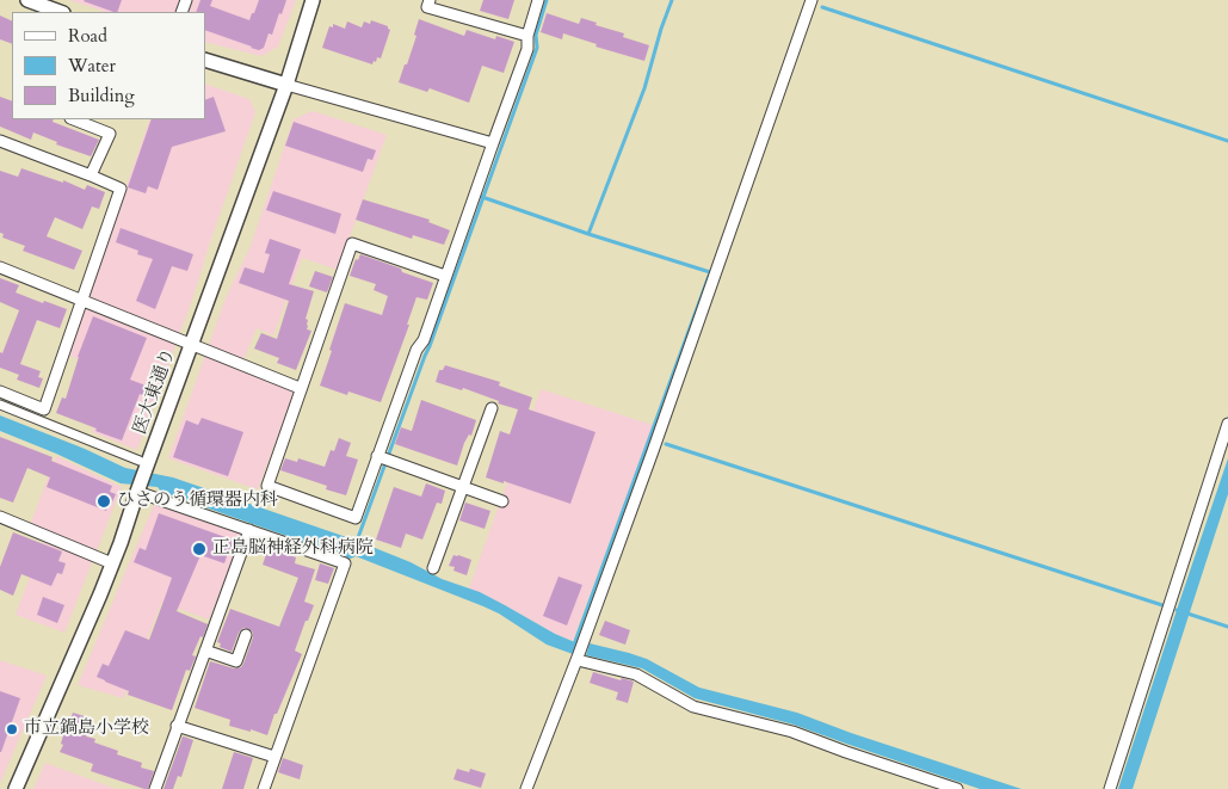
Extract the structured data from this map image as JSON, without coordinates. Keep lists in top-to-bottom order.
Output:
{
  "streets": {
    "street": ["医大東通り"]
  },
  "places": ["ひさのう循環器内科", "正島脳神経外科病院", "市立鍋島小学校"],
  "legend": ["Road", "Water", "Building"]
}
